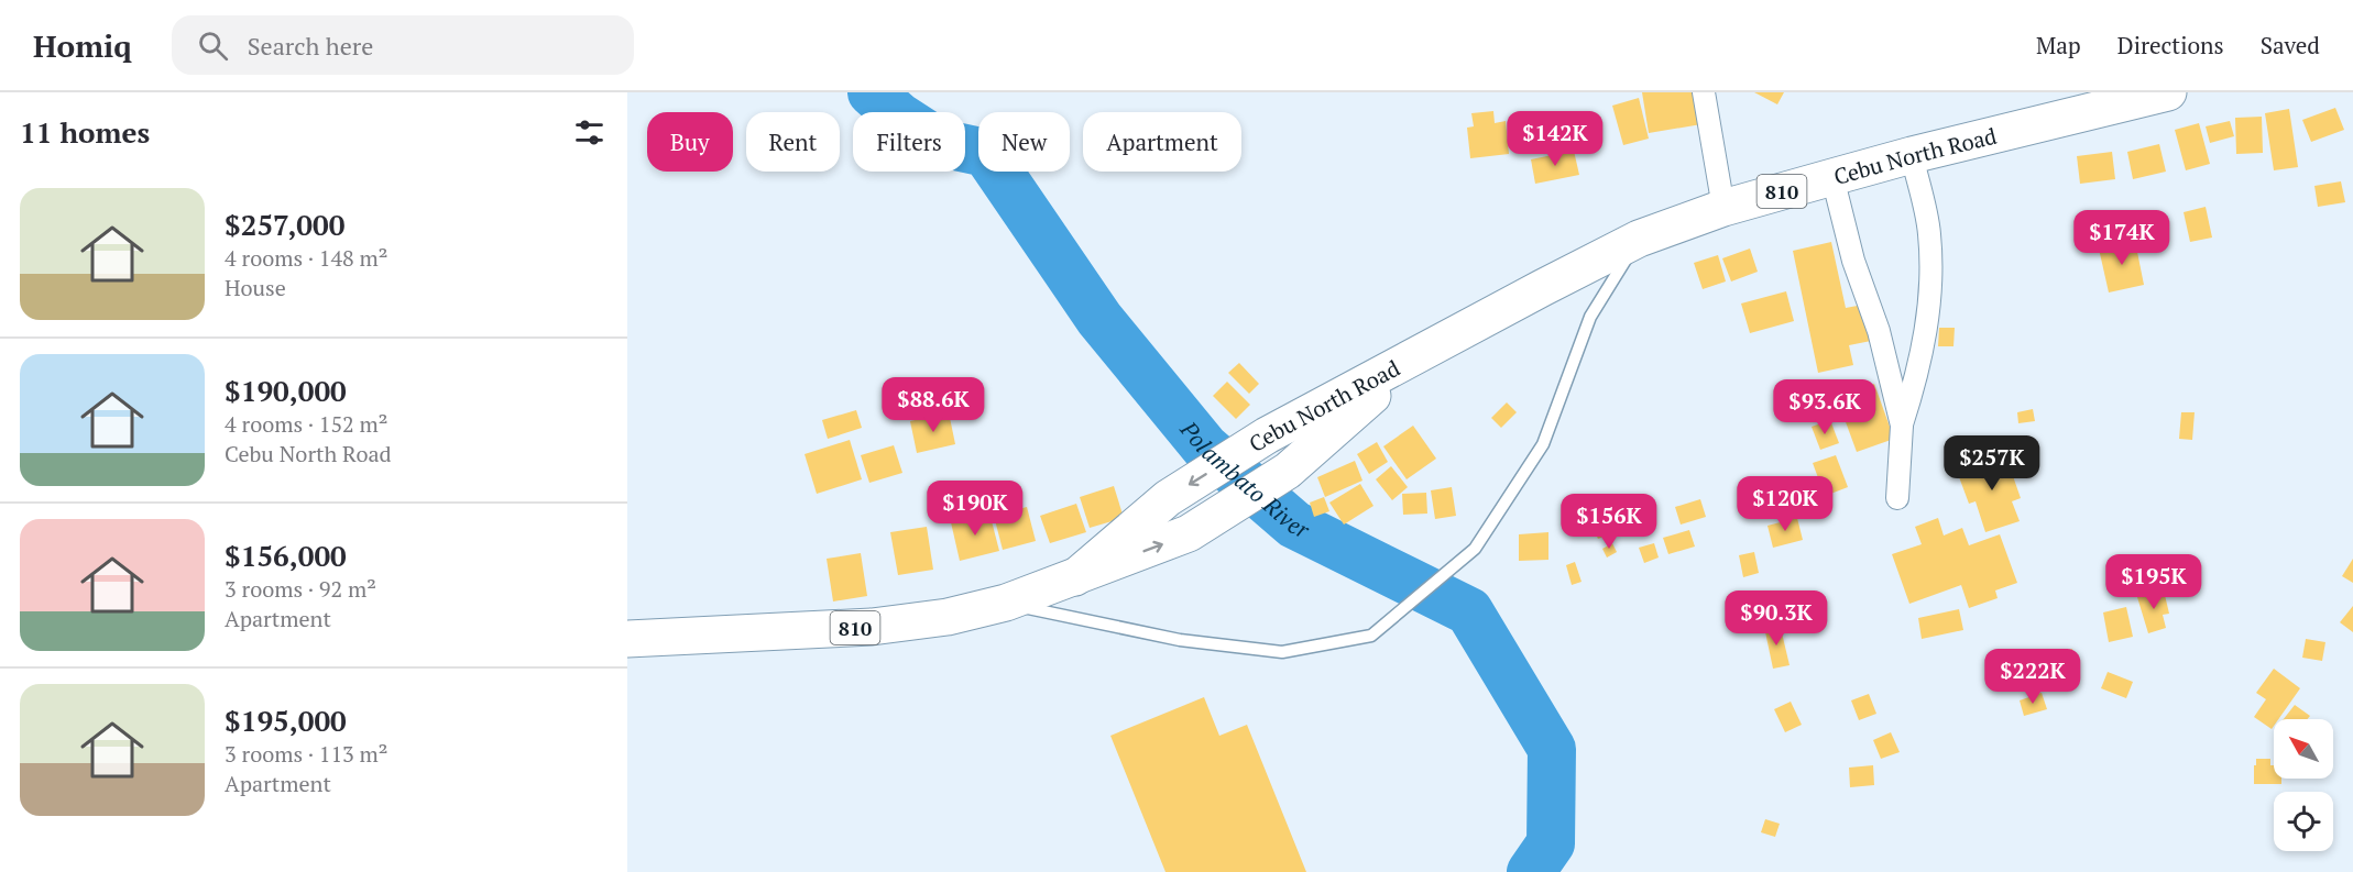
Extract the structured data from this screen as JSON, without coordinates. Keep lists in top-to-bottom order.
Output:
{
  "streets": {
    "highway": ["Cebu North Road", "810"]
  },
  "water": ["Polambato River"],
  "north": "top left",
  "page": {
    "header": "Homiq",
    "search": "Search here",
    "nav": ["Map", "Directions", "Saved"],
    "heading": "11 homes",
    "price": [
      "$142K",
      "$174K",
      "$88.6K",
      "$93.6K",
      "$257K",
      "$120K",
      "$190K",
      "$156K",
      "$195K",
      "$90.3K",
      "$222K"
    ],
    "chip": [
      "Buy",
      "Rent",
      "Filters",
      "New",
      "Apartment"
    ],
    "list": [
      {
        "name": "$257,000",
        "note": "4 rooms · 148 m² · House"
      },
      {
        "name": "$190,000",
        "note": "4 rooms · 152 m² · Cebu North Road"
      },
      {
        "name": "$156,000",
        "note": "3 rooms · 92 m² · Apartment"
      },
      {
        "name": "$195,000",
        "note": "3 rooms · 113 m² · Apartment"
      }
    ]
  }
}
